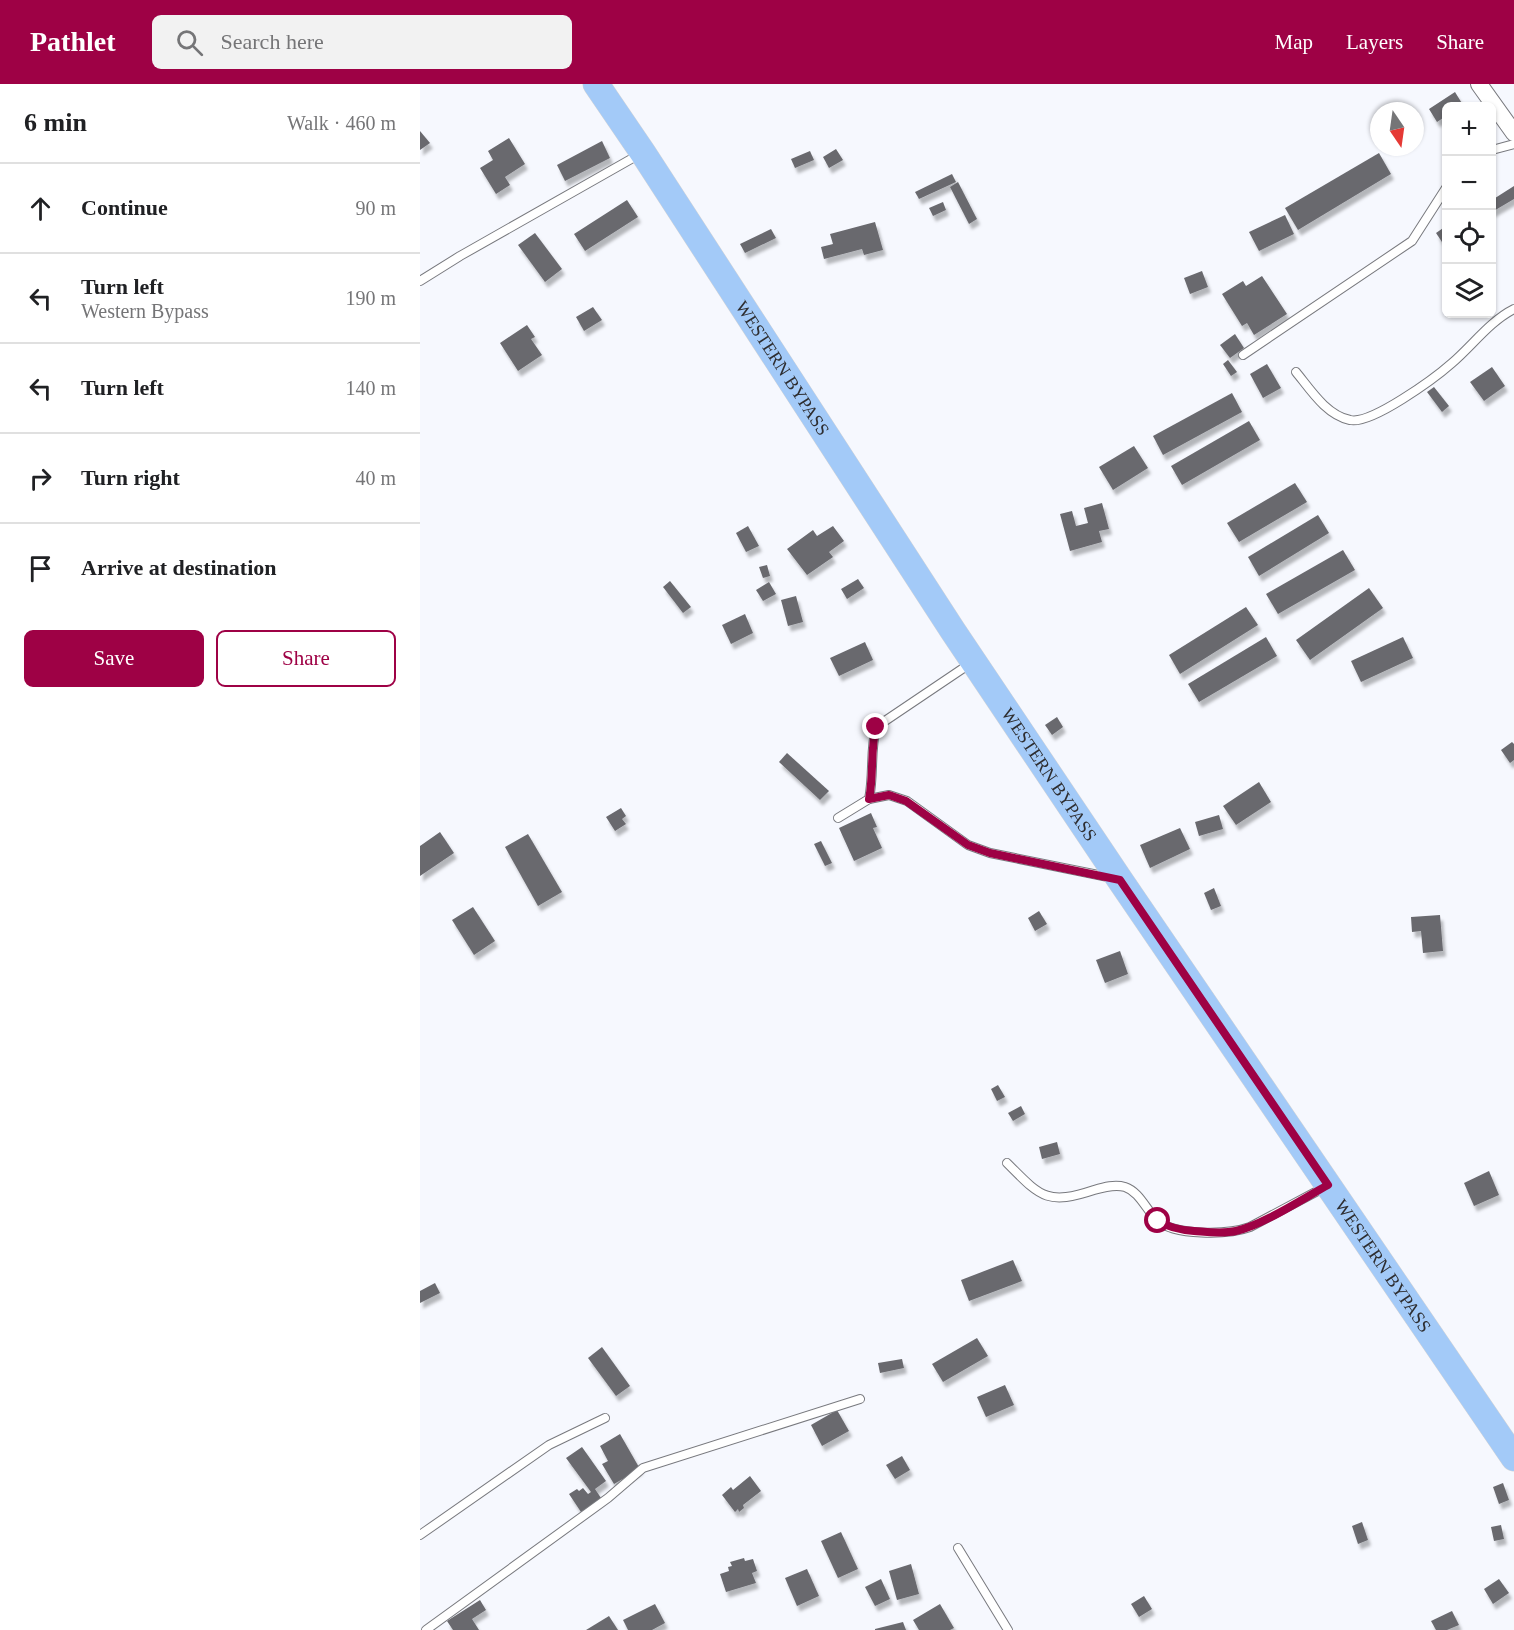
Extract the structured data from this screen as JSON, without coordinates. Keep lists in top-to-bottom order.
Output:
{
  "streets": {
    "main road": ["WESTERN BYPASS"]
  },
  "north": "bottom",
  "page": {
    "header": "Pathlet",
    "search": "Search here",
    "nav": ["Map", "Layers", "Share"],
    "heading": ["6 min", "Walk · 460 m"],
    "map_buttons": ["+", "−"],
    "list": [
      ["Continue", "90 m"],
      ["Turn left", "Western Bypass", "190 m"],
      ["Turn left", "140 m"],
      ["Turn right", "40 m"],
      "Arrive at destination"
    ],
    "buttons": ["Save", "Share"]
  }
}
